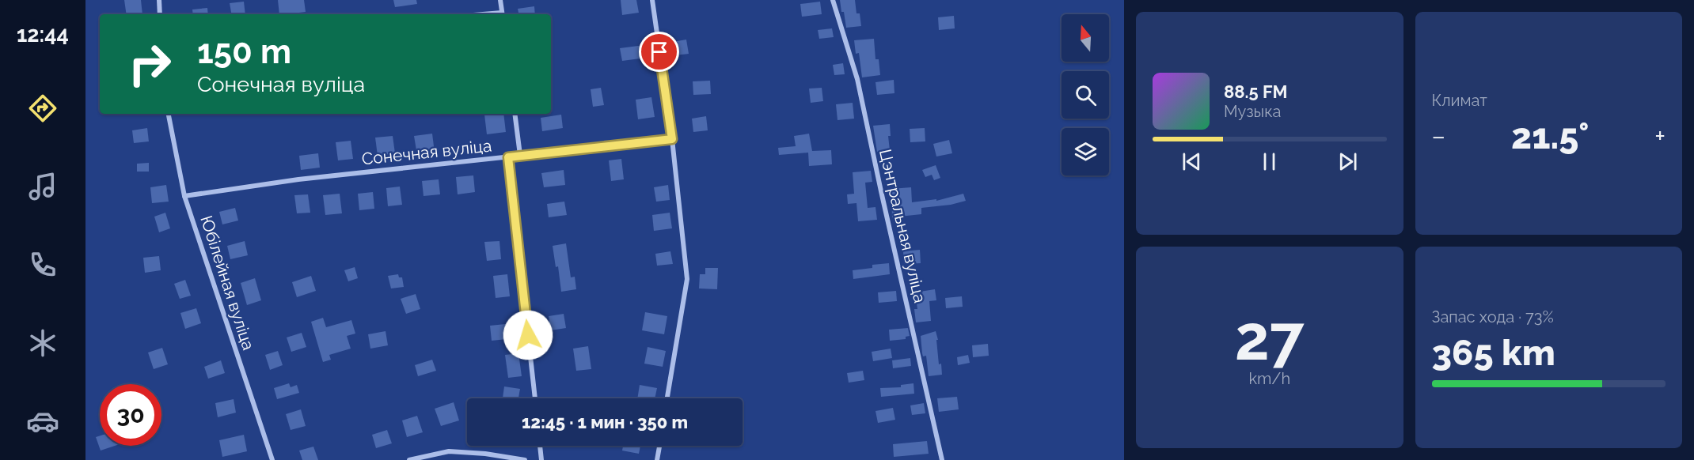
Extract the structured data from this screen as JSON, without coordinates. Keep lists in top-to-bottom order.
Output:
{
  "streets": {
    "street": ["Сонечная вуліца", "Цэнтральная вуліца", "Юбілейная вуліца"]
  },
  "crossings": [
    ["Сонечная вуліца", "Юбілейная вуліца"]
  ],
  "north": "top",
  "page": {
    "tabs": "12:44",
    "tile": [
      "Климат",
      ["27", "km/h"],
      ["Запас хода · 73%", "365 km"]
    ],
    "turn": ["150 m", "Сонечная вуліца"],
    "song": ["88.5 FM", "Музыка"],
    "heat": ["−", "21.5°", "+"],
    "limit": "30",
    "trip": "12:45 · 1 мин · 350 m"
  }
}
